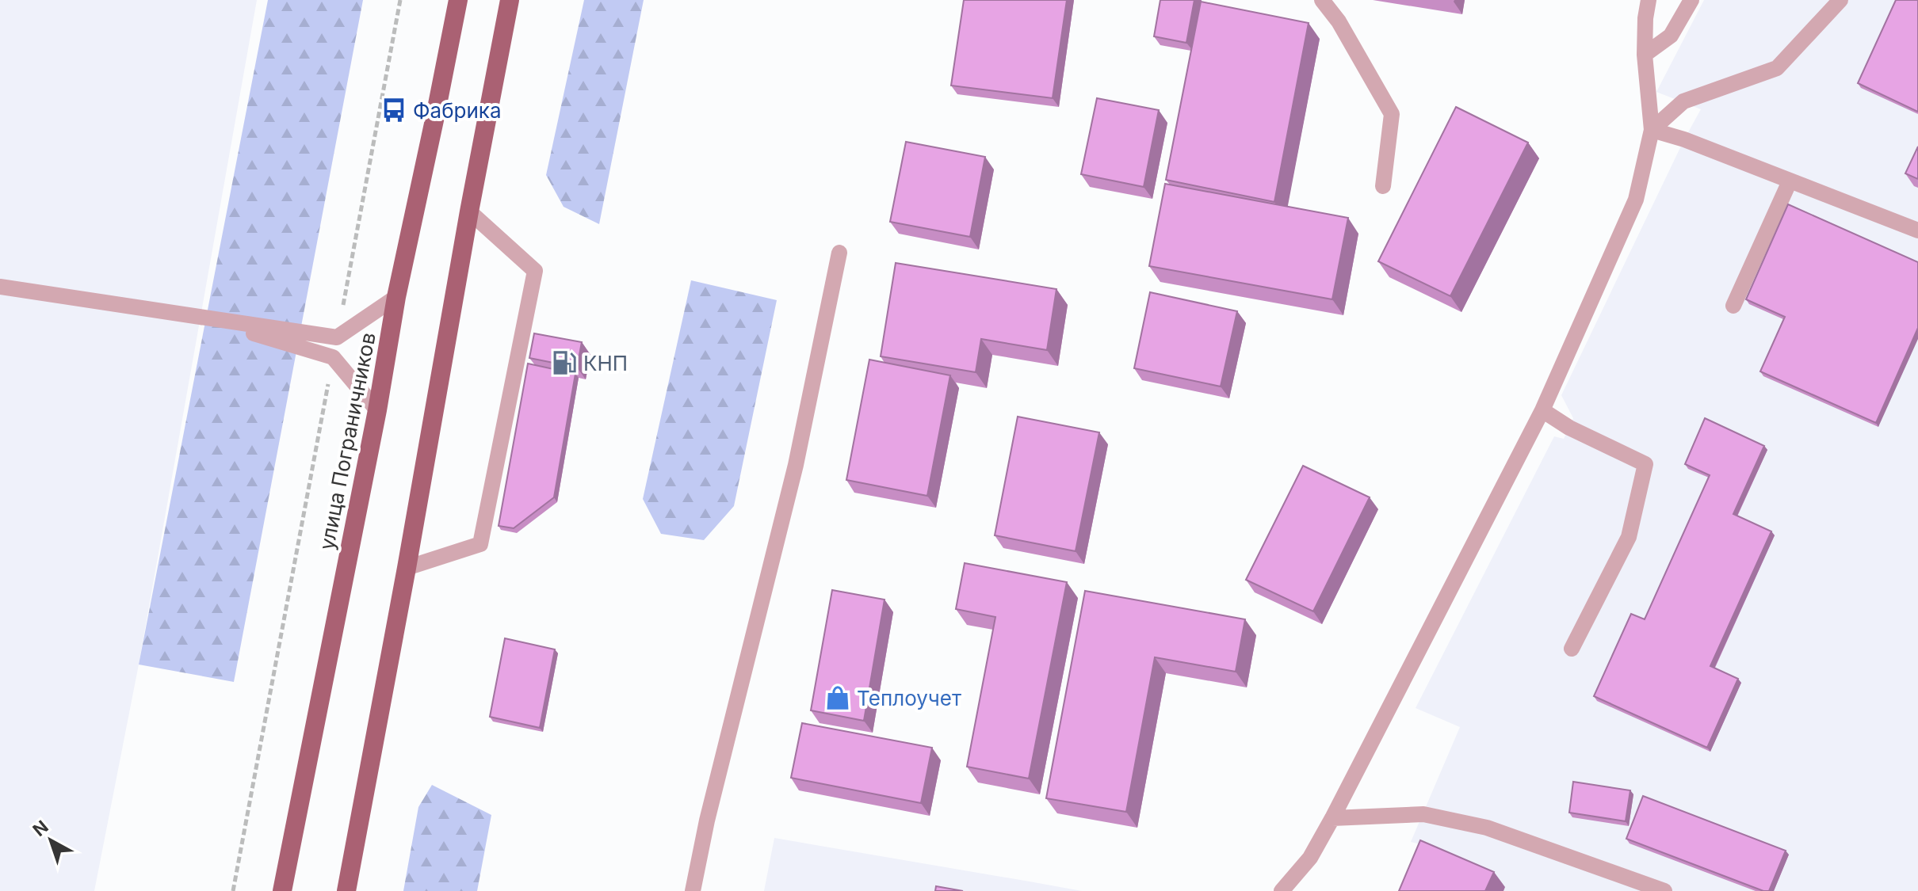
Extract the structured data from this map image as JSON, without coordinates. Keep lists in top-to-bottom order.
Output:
{
  "streets": {
    "main road": ["улица Пограничников"]
  },
  "places": {
    "bus stop": ["Фабрика"],
    "fuel station": ["КНП"],
    "shop": ["Теплоучет"]
  },
  "north": "top left"
}
